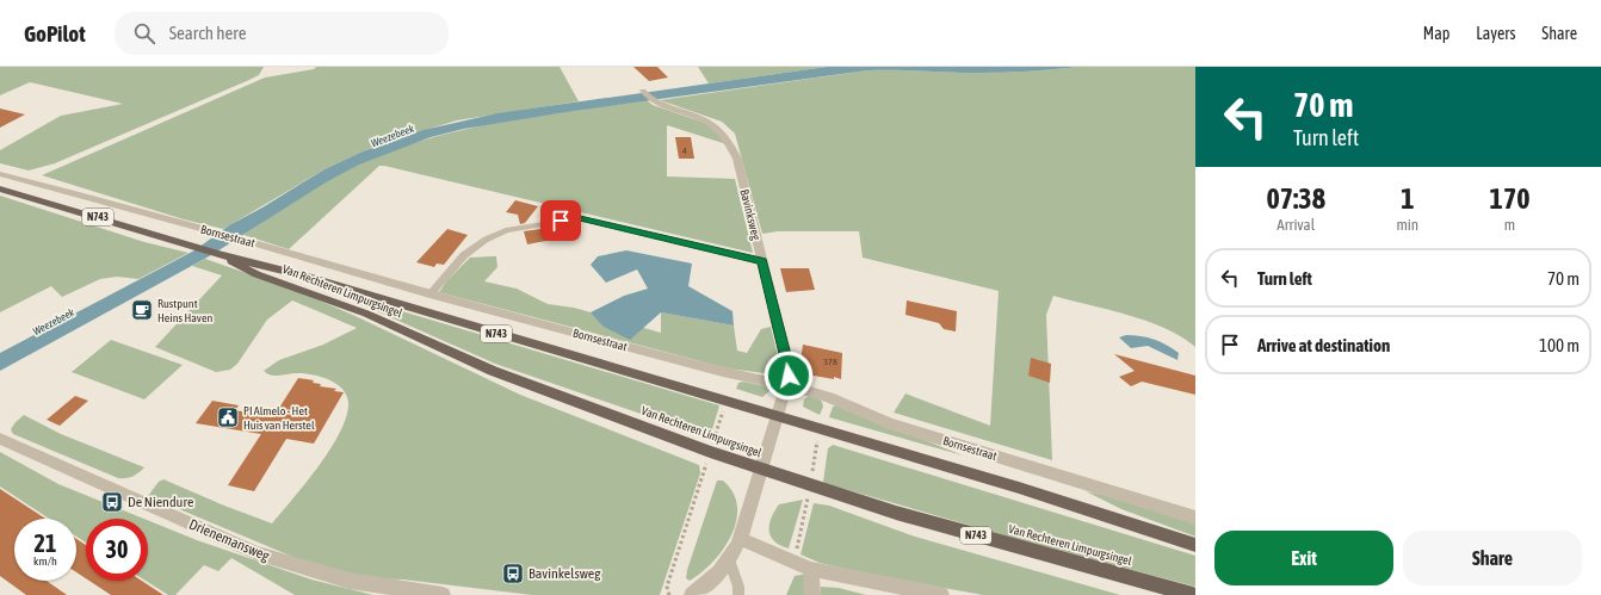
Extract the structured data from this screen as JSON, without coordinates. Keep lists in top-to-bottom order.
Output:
{
  "streets": {
    "main road": ["N743", "Van Rechteren Limpurgsingel"],
    "street": ["Bavinksweg", "Bornsestraat", "Drienemansweg"]
  },
  "crossings": [
    ["Bavinksweg", "Bornsestraat"],
    ["Bavinksweg", "Van Rechteren Limpurgsingel"]
  ],
  "water": ["Weezebeek"],
  "places": {
    "cafe": ["Rustpunt Heins Haven"],
    "public building": ["PI Almelo - Het Huis van Herstel"],
    "bus stop": ["De Niendure", "Bavinkelsweg"]
  },
  "house_numbers": ["4", "378"],
  "page": {
    "header": "GoPilot",
    "search": "Search here",
    "nav": ["Map", "Layers", "Share"],
    "turn": ["70 m", "Turn left"],
    "eta": [
      "07:38",
      "Arrival",
      "1",
      "min",
      "170",
      "m"
    ],
    "list": [
      {
        "name": "Turn left",
        "value": "70 m"
      },
      {
        "name": "Arrive at destination",
        "value": "100 m"
      }
    ],
    "speed": "21 km/h",
    "limit": "30",
    "buttons": ["Exit", "Share"]
  }
}
